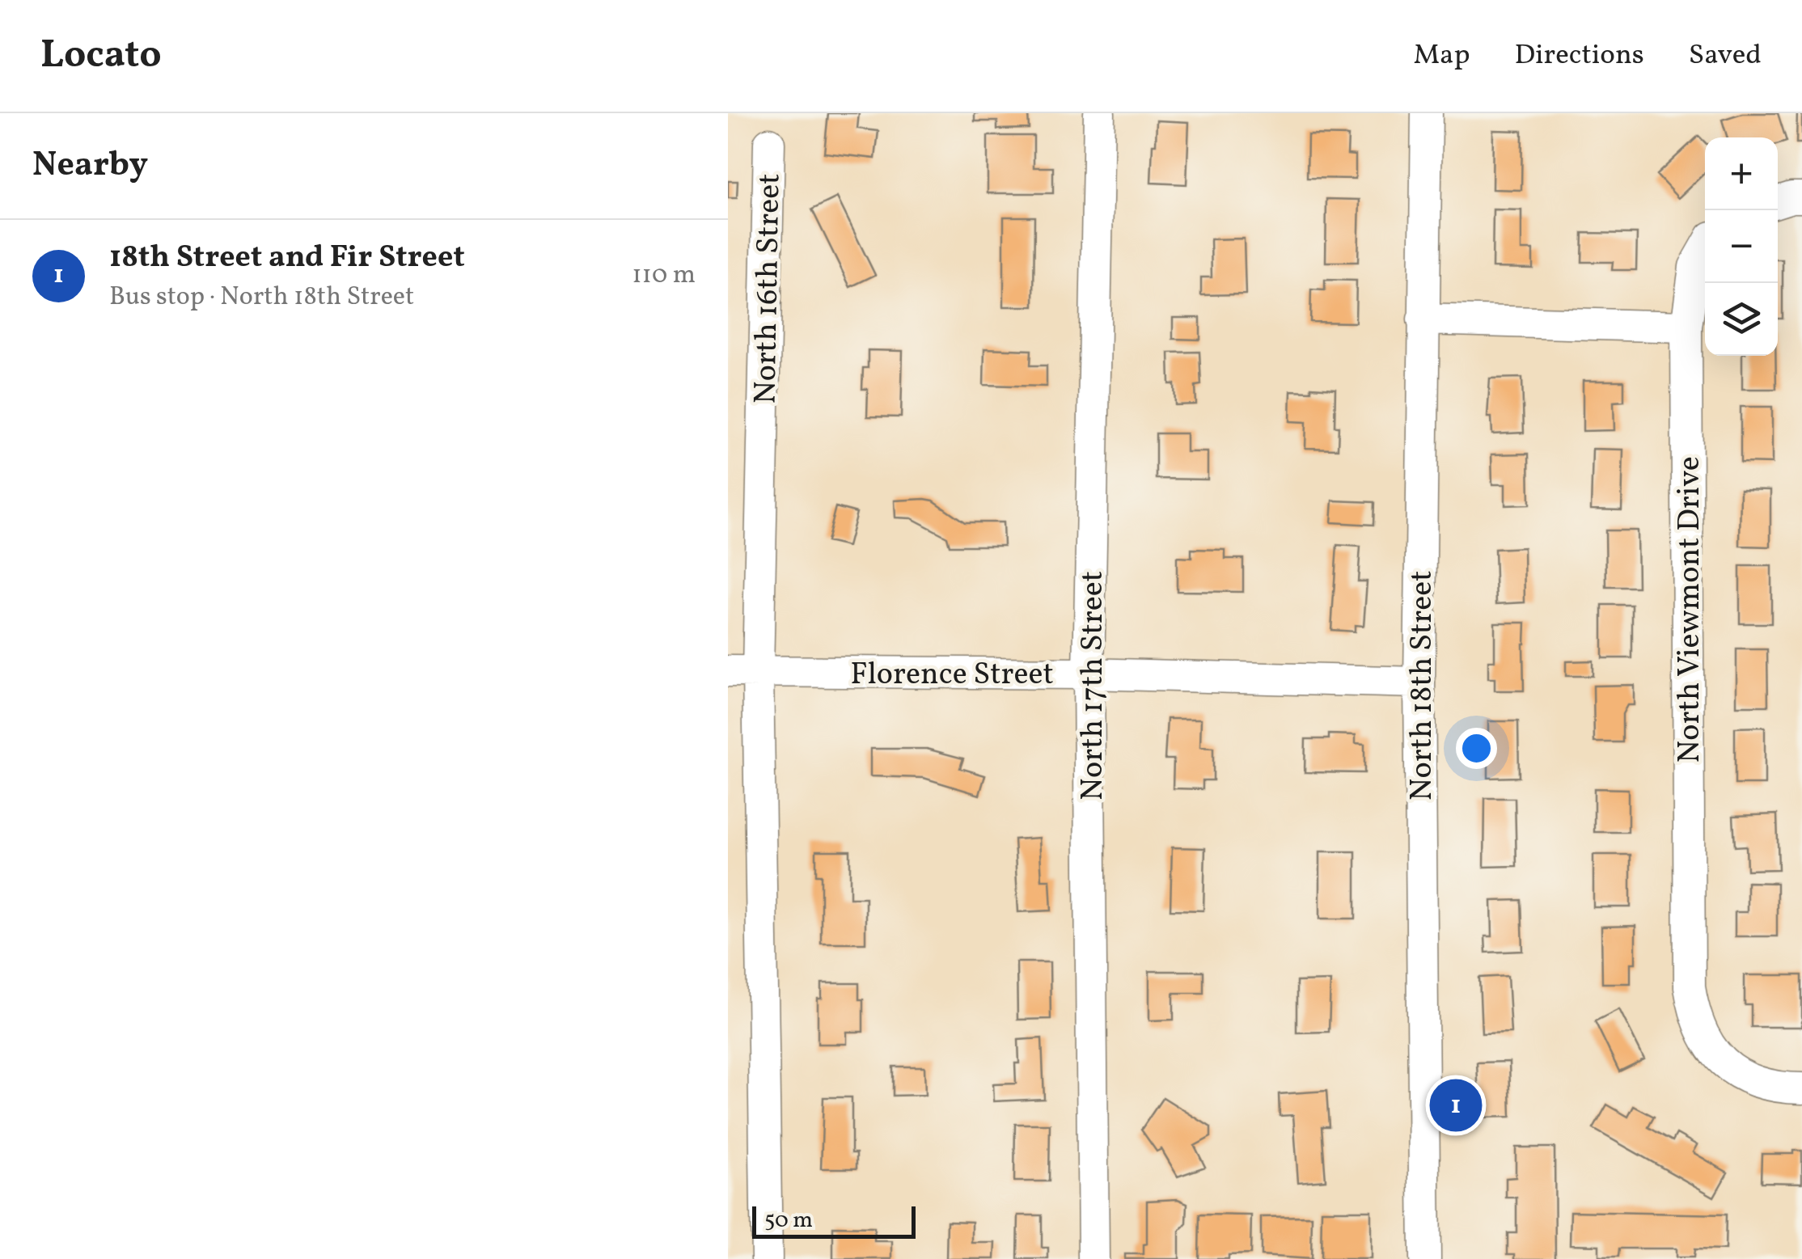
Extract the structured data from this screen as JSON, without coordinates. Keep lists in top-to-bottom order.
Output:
{
  "streets": {
    "street": [
      "North 16th Street",
      "North Viewmont Drive",
      "Florence Street",
      "North 17th Street",
      "North 18th Street"
    ]
  },
  "crossings": [
    ["North 16th Street", "Florence Street"],
    ["Florence Street", "North 17th Street"],
    ["Florence Street", "North 18th Street"]
  ],
  "scale_bar": "50 m",
  "page": {
    "header": "Locato",
    "nav": ["Map", "Directions", "Saved"],
    "heading": "Nearby",
    "map_buttons": ["+", "−"],
    "list": [
      {
        "mark": "1",
        "name": "18th Street and Fir Street",
        "note": "Bus stop · North 18th Street",
        "value": "110 m"
      }
    ],
    "pins": "1",
    "scale": "50 m"
  }
}
